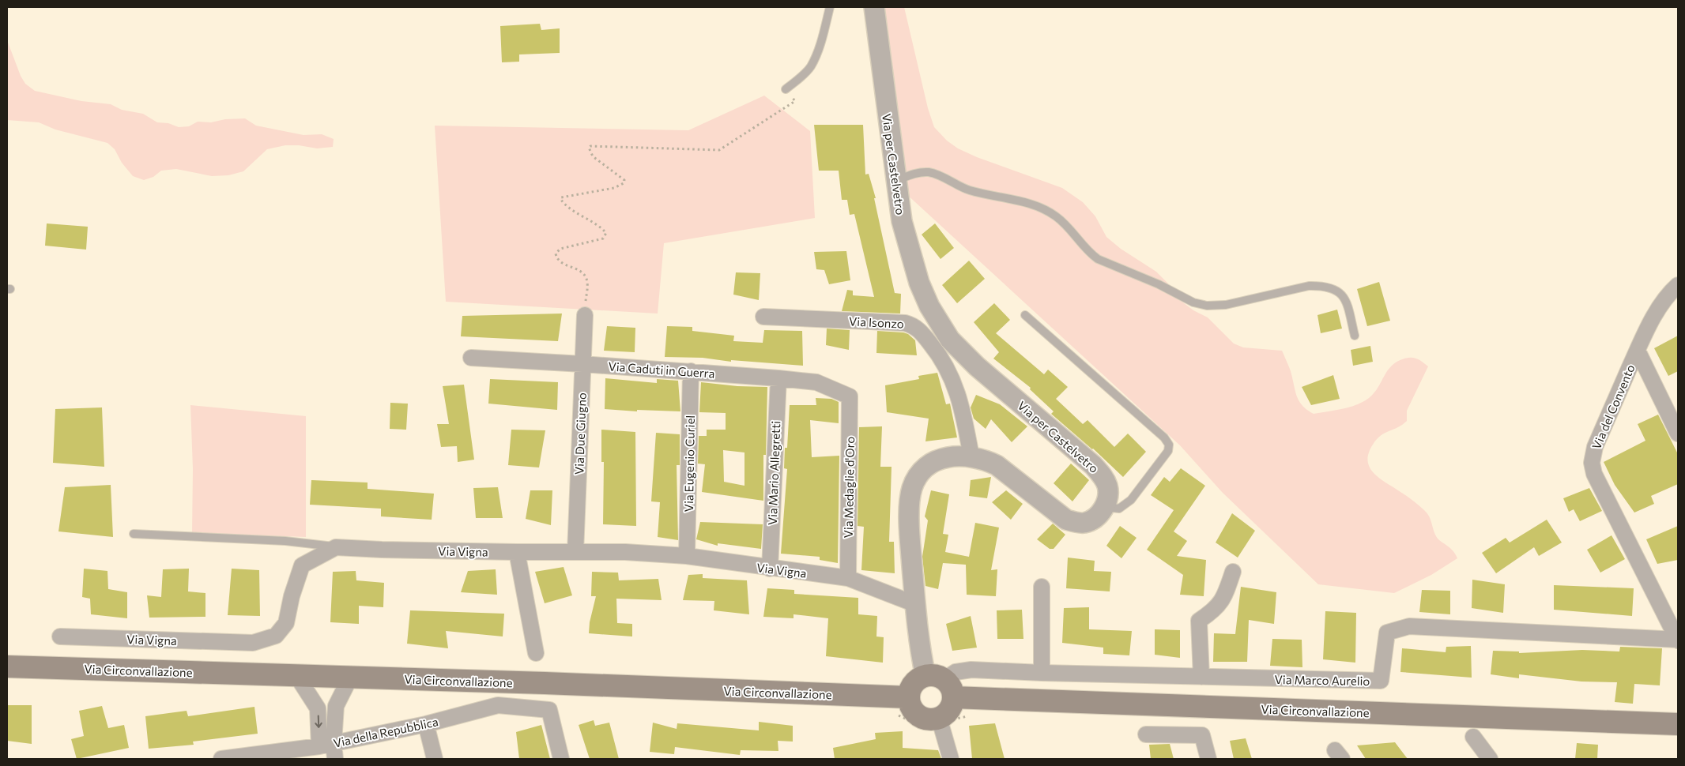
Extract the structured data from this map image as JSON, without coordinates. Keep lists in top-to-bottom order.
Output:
{
  "streets": {
    "main road": ["Via Circonvallazione"],
    "street": [
      "Via per Castelvetro",
      "Via Isonzo",
      "Via Caduti in Guerra",
      "Via del Convento",
      "Via Due Giugno",
      "Via Eugenio Curiel",
      "Via Mario Allegretti",
      "Via Medaglie d'Oro",
      "Via Vigna",
      "Via Marco Aurelio",
      "Via della Repubblica"
    ]
  },
  "crossings": [
    ["Via Caduti in Guerra", "Via Due Giugno"],
    ["Via Caduti in Guerra", "Via Eugenio Curiel"],
    ["Via Caduti in Guerra", "Via Mario Allegretti"],
    ["Via Caduti in Guerra", "Via Medaglie d'Oro"],
    ["Via del Convento", "Via Marco Aurelio"],
    ["Via Due Giugno", "Via Vigna"],
    ["Via Eugenio Curiel", "Via Vigna"],
    ["Via Mario Allegretti", "Via Vigna"],
    ["Via Medaglie d'Oro", "Via Vigna"],
    ["Via Circonvallazione", "Via Marco Aurelio"]
  ]
}
